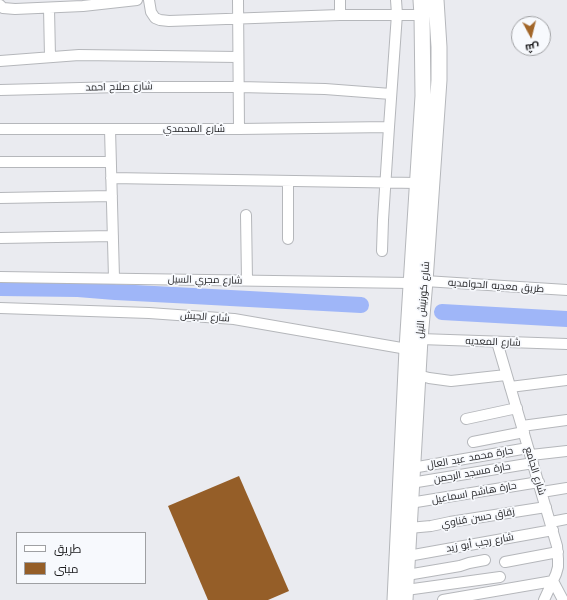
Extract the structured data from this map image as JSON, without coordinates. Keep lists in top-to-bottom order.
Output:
{
  "streets": {
    "highway": ["شارع كورنيش النيل"],
    "street": [
      "شارع صلاح احمد",
      "شارع المحمدي",
      "شارع مجري السيل",
      "طريق معديه الحوامديه",
      "شارع الجيش",
      "شارع المعديه",
      "حارة محمد عبد العال",
      "شارع الجامع",
      "حارة مسجد الرحمن",
      "حارة هاشم اسماعيل",
      "زقاق حسن قناوي",
      "شارع رجب أبو زيد"
    ]
  },
  "crossings": [
    ["شارع مجري السيل", "طريق معديه الحوامديه"],
    ["شارع مجري السيل", "شارع كورنيش النيل"],
    ["طريق معديه الحوامديه", "شارع كورنيش النيل"],
    ["شارع كورنيش النيل", "شارع الجيش"],
    ["شارع كورنيش النيل", "شارع المعديه"],
    ["شارع كورنيش النيل", "حارة محمد عبد العال"],
    ["شارع كورنيش النيل", "حارة مسجد الرحمن"],
    ["شارع كورنيش النيل", "حارة هاشم اسماعيل"],
    ["شارع كورنيش النيل", "زقاق حسن قناوي"],
    ["شارع كورنيش النيل", "شارع رجب أبو زيد"],
    ["شارع المعديه", "شارع الجامع"],
    ["حارة محمد عبد العال", "شارع الجامع"],
    ["حارة محمد عبد العال", "حارة مسجد الرحمن"],
    ["شارع الجامع", "حارة مسجد الرحمن"],
    ["شارع الجامع", "حارة هاشم اسماعيل"],
    ["شارع الجامع", "زقاق حسن قناوي"],
    ["شارع الجامع", "شارع رجب أبو زيد"]
  ],
  "legend": ["طريق", "مبنى"],
  "north": "bottom"
}
